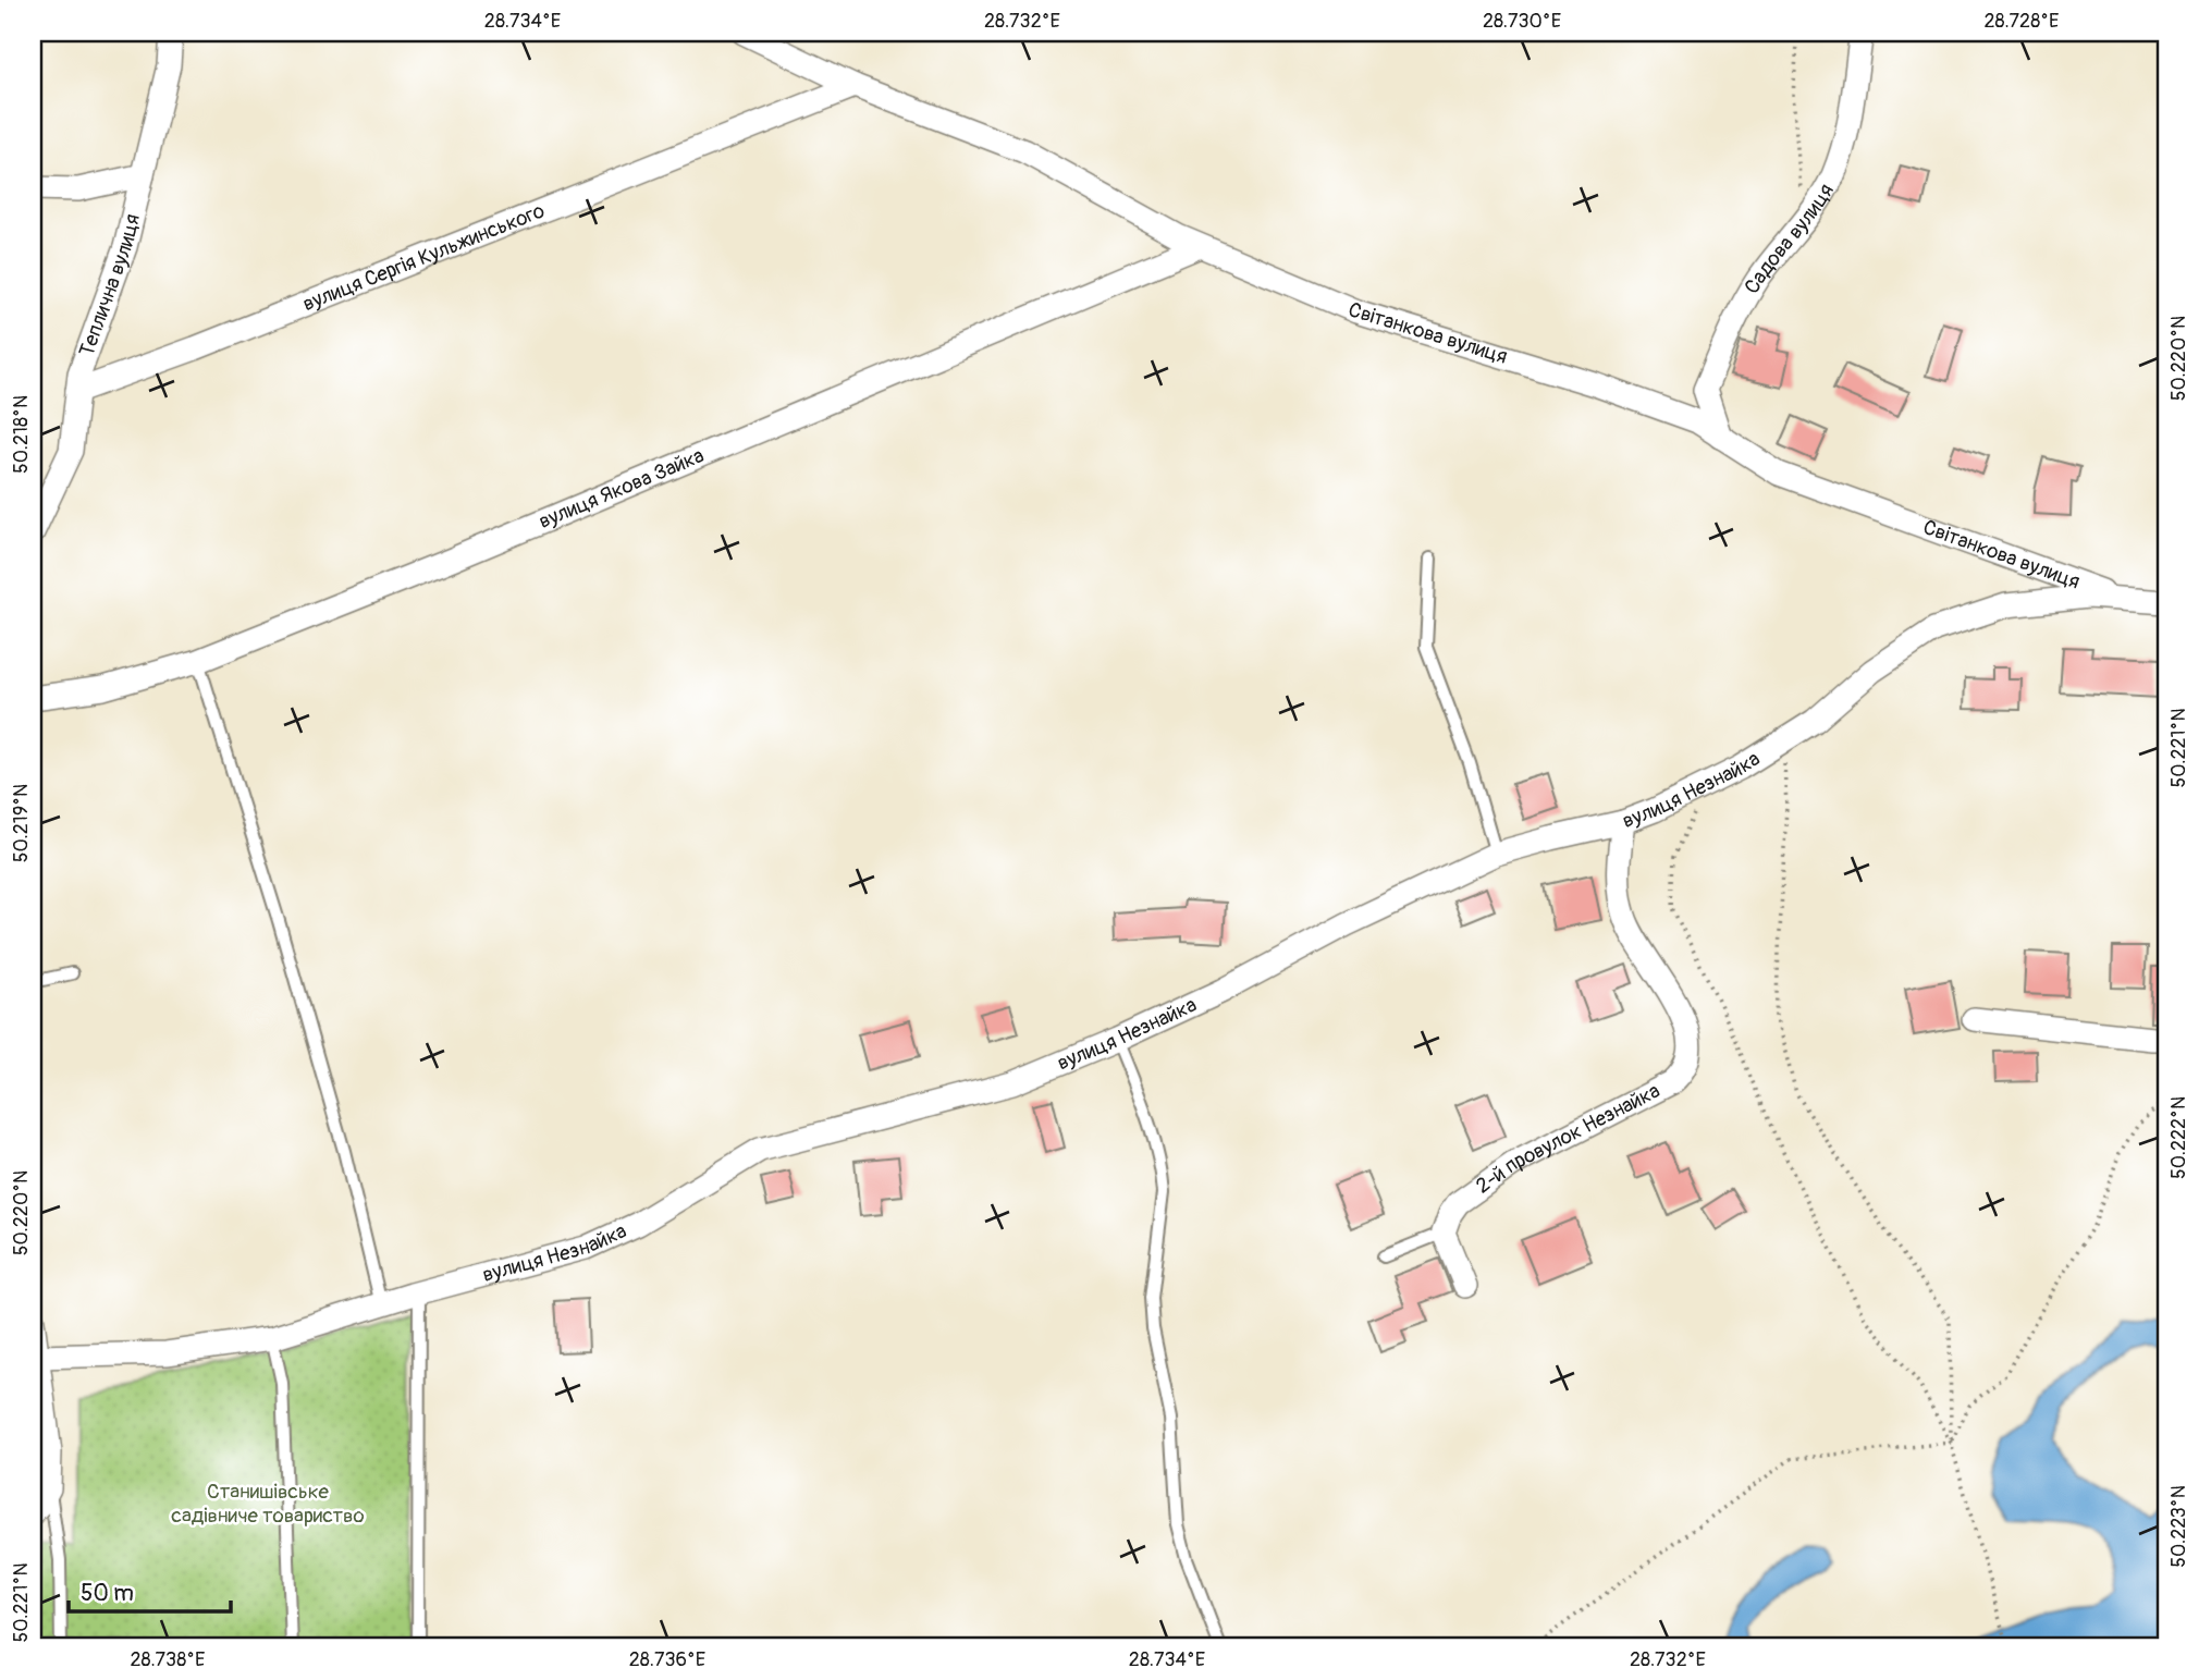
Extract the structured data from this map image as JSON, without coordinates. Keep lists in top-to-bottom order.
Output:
{
  "streets": {
    "street": [
      "Садова вулиця",
      "вулиця Сергія Кульжинського",
      "Теплична вулиця",
      "Світанкова вулиця",
      "вулиця Якова Зайка",
      "вулиця Незнайка",
      "2-й провулок Незнайка"
    ]
  },
  "crossings": [
    ["Садова вулиця", "Світанкова вулиця"],
    ["вулиця Сергія Кульжинського", "Теплична вулиця"],
    ["вулиця Сергія Кульжинського", "Світанкова вулиця"],
    ["Світанкова вулиця", "вулиця Якова Зайка"],
    ["Світанкова вулиця", "вулиця Незнайка"],
    ["вулиця Незнайка", "2-й провулок Незнайка"]
  ],
  "parks": ["Станишівське садівниче товариство"],
  "scale_bar": "50 m",
  "coordinates": [
    "28.734°E",
    "28.732°E",
    "28.730°E",
    "28.728°E",
    "50.220°N",
    "50.218°N",
    "50.221°N",
    "50.219°N",
    "50.222°N",
    "50.223°N",
    "28.738°E",
    "28.736°E"
  ]
}
